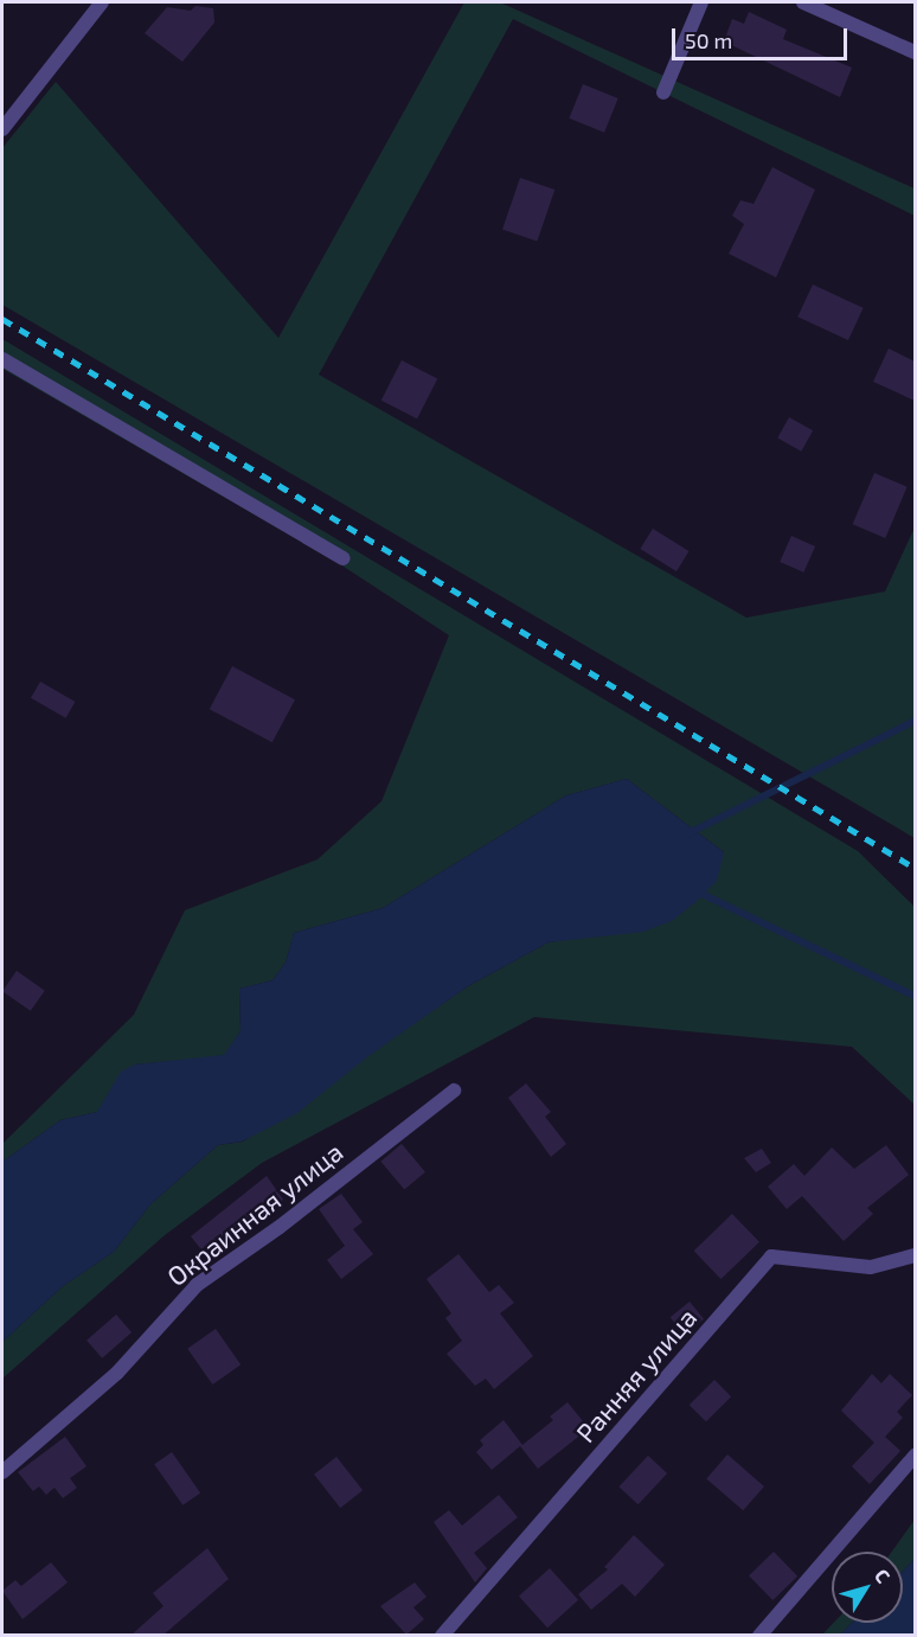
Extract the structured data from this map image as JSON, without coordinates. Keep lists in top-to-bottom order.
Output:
{
  "streets": {
    "street": ["Окраинная улица", "Ранняя улица"]
  },
  "scale_bar": "50 m",
  "north": "top right"
}
